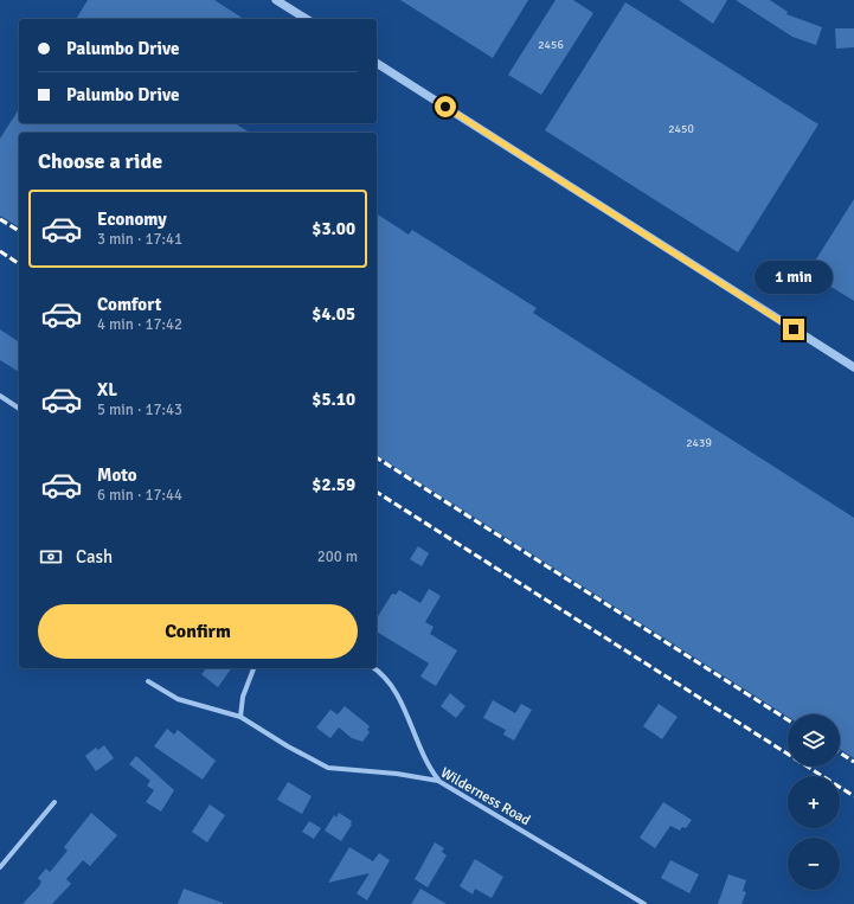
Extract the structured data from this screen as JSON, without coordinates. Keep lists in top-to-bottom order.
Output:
{
  "streets": {
    "street": ["Wilderness Road"]
  },
  "house_numbers": ["2456", "2450", "2439"],
  "page": {
    "banner": ["Palumbo Drive", "Palumbo Drive"],
    "heading": "Choose a ride",
    "list": [
      {
        "name": "Economy",
        "note": "3 min · 17:41",
        "value": "$3.00"
      },
      {
        "name": "Comfort",
        "note": "4 min · 17:42",
        "value": "$4.05"
      },
      {
        "name": "XL",
        "note": "5 min · 17:43",
        "value": "$5.10"
      },
      {
        "name": "Moto",
        "note": "6 min · 17:44",
        "value": "$2.59"
      }
    ],
    "bubble": "1 min",
    "pay": ["Cash", "200 m"],
    "buttons": "Confirm",
    "map_buttons": ["+", "−"]
  }
}
